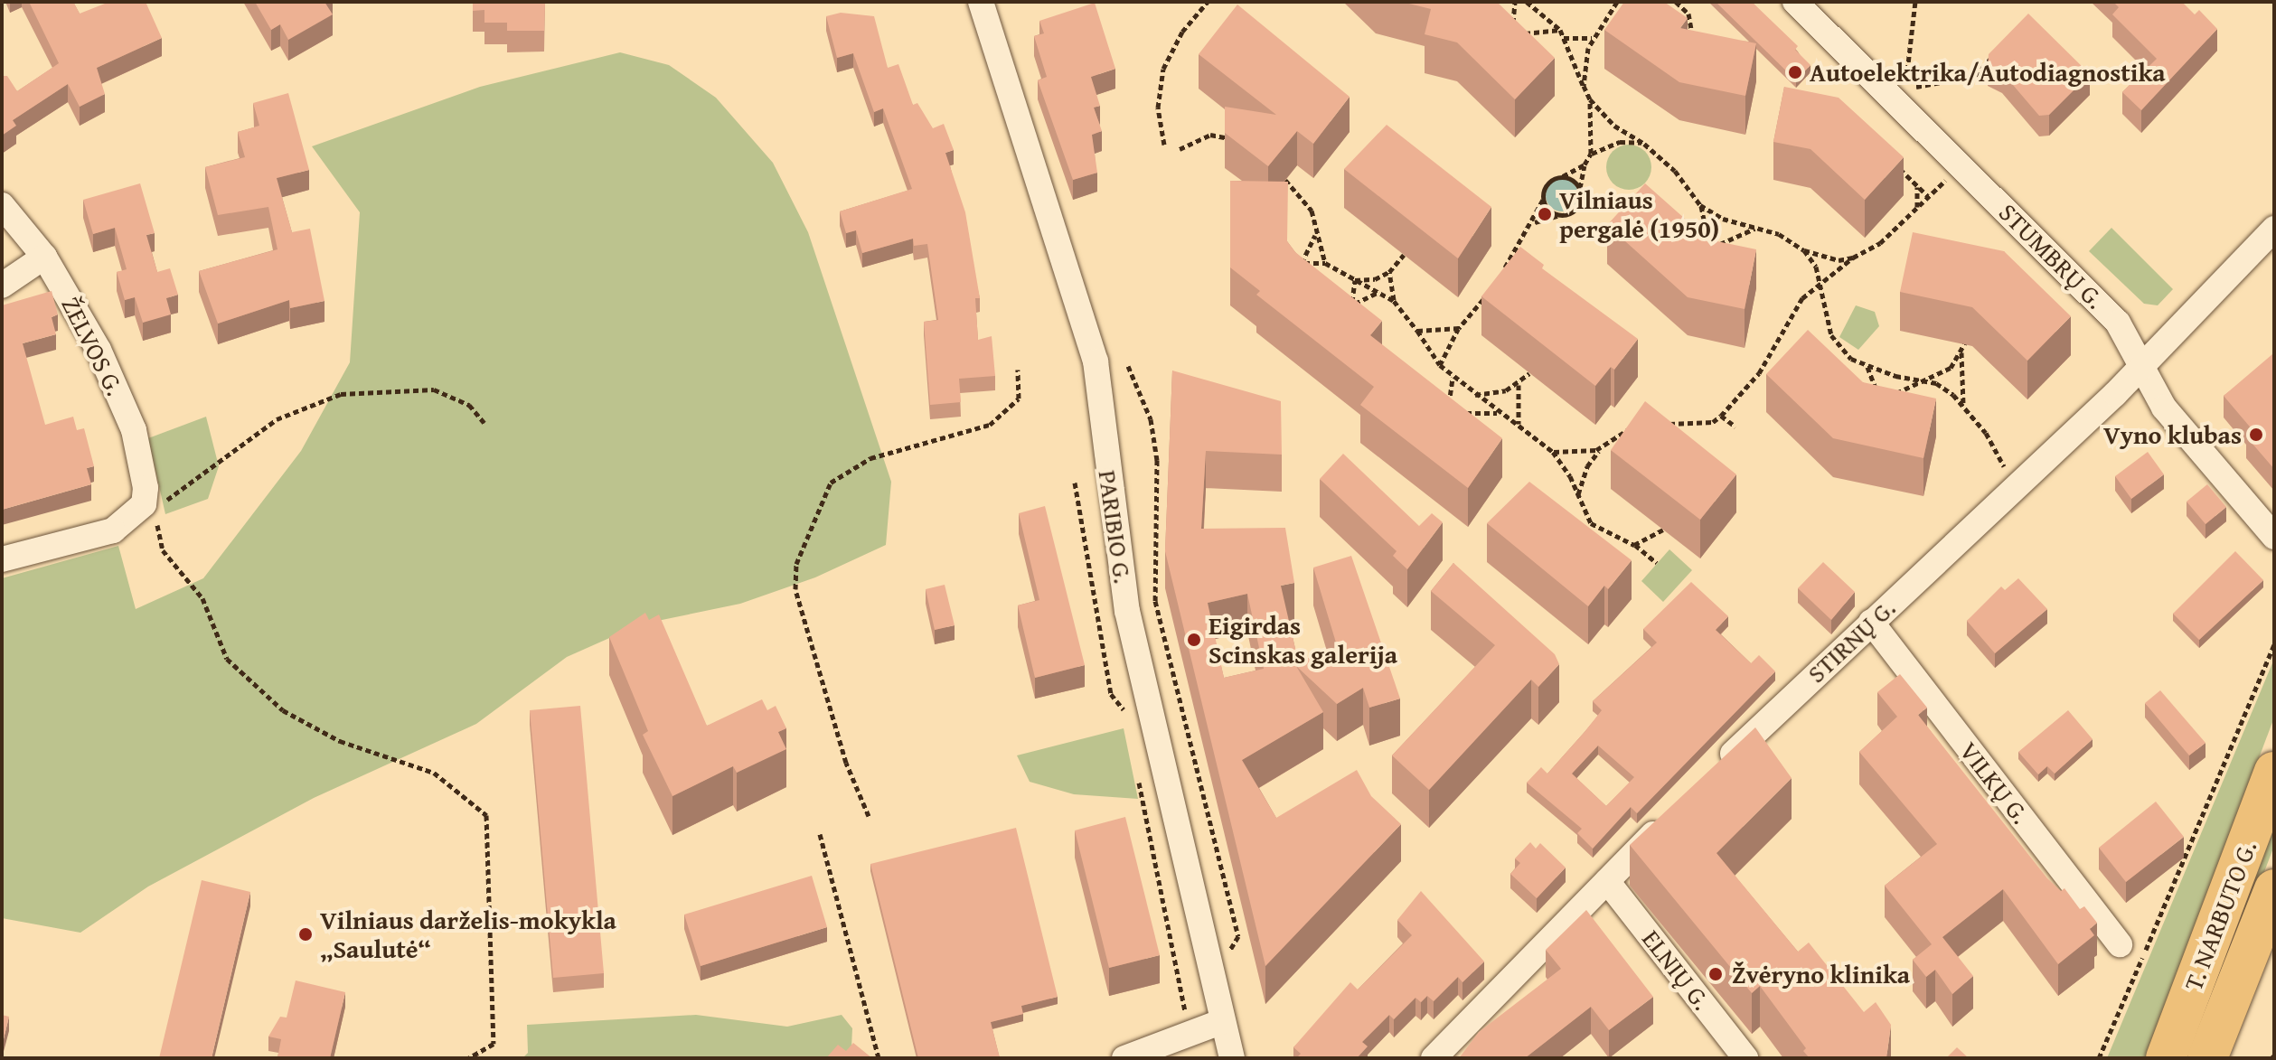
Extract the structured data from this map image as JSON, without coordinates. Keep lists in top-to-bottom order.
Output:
{
  "streets": {
    "main road": ["T. NARBUTO G."],
    "street": [
      "STUMBRŲ G.",
      "ŽELVOS G.",
      "PARIBIO G.",
      "STIRNŲ G.",
      "VILKŲ G.",
      "ELNIŲ G."
    ]
  },
  "crossings": [
    ["STUMBRŲ G.", "STIRNŲ G."],
    ["STIRNŲ G.", "VILKŲ G."]
  ],
  "places": [
    "Autoelektrika/Autodiagnostika",
    "Vilniaus pergalė (1950)",
    "Vyno klubas",
    "Eigirdas Scinskas galerija",
    "Vilniaus darželis-mokykla „Saulutė“",
    "Žvėryno klinika"
  ]
}
